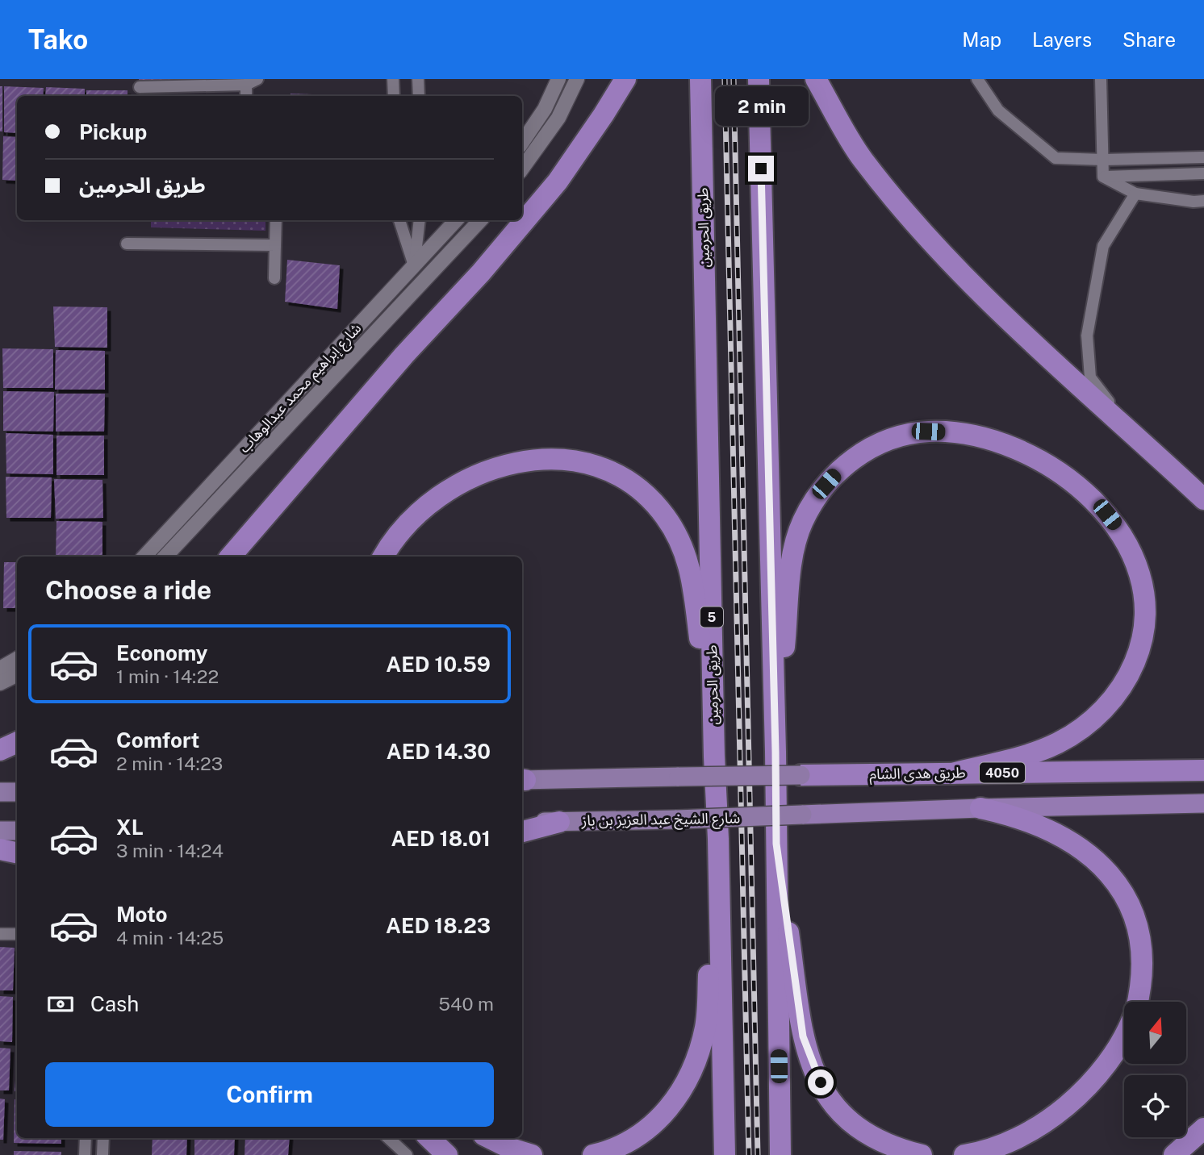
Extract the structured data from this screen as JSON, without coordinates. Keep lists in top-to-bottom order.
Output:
{
  "streets": {
    "highway": [
      "طريق الحرمين",
      "5",
      "4050",
      "طريق هدى الشام"
    ],
    "main road": ["شارع الشيخ عبد العزيز بن باز"],
    "street": ["شارع إبراهيم محمد عبدالوهاب"]
  },
  "north": "top",
  "page": {
    "header": "Tako",
    "nav": ["Map", "Layers", "Share"],
    "bubble": "2 min",
    "banner": ["Pickup", "طريق الحرمين"],
    "heading": "Choose a ride",
    "list": [
      {
        "name": "Economy",
        "note": "1 min · 14:22",
        "value": "AED 10.59"
      },
      {
        "name": "Comfort",
        "note": "2 min · 14:23",
        "value": "AED 14.30"
      },
      {
        "name": "XL",
        "note": "3 min · 14:24",
        "value": "AED 18.01"
      },
      {
        "name": "Moto",
        "note": "4 min · 14:25",
        "value": "AED 18.23"
      }
    ],
    "pay": ["Cash", "540 m"],
    "buttons": "Confirm"
  }
}
